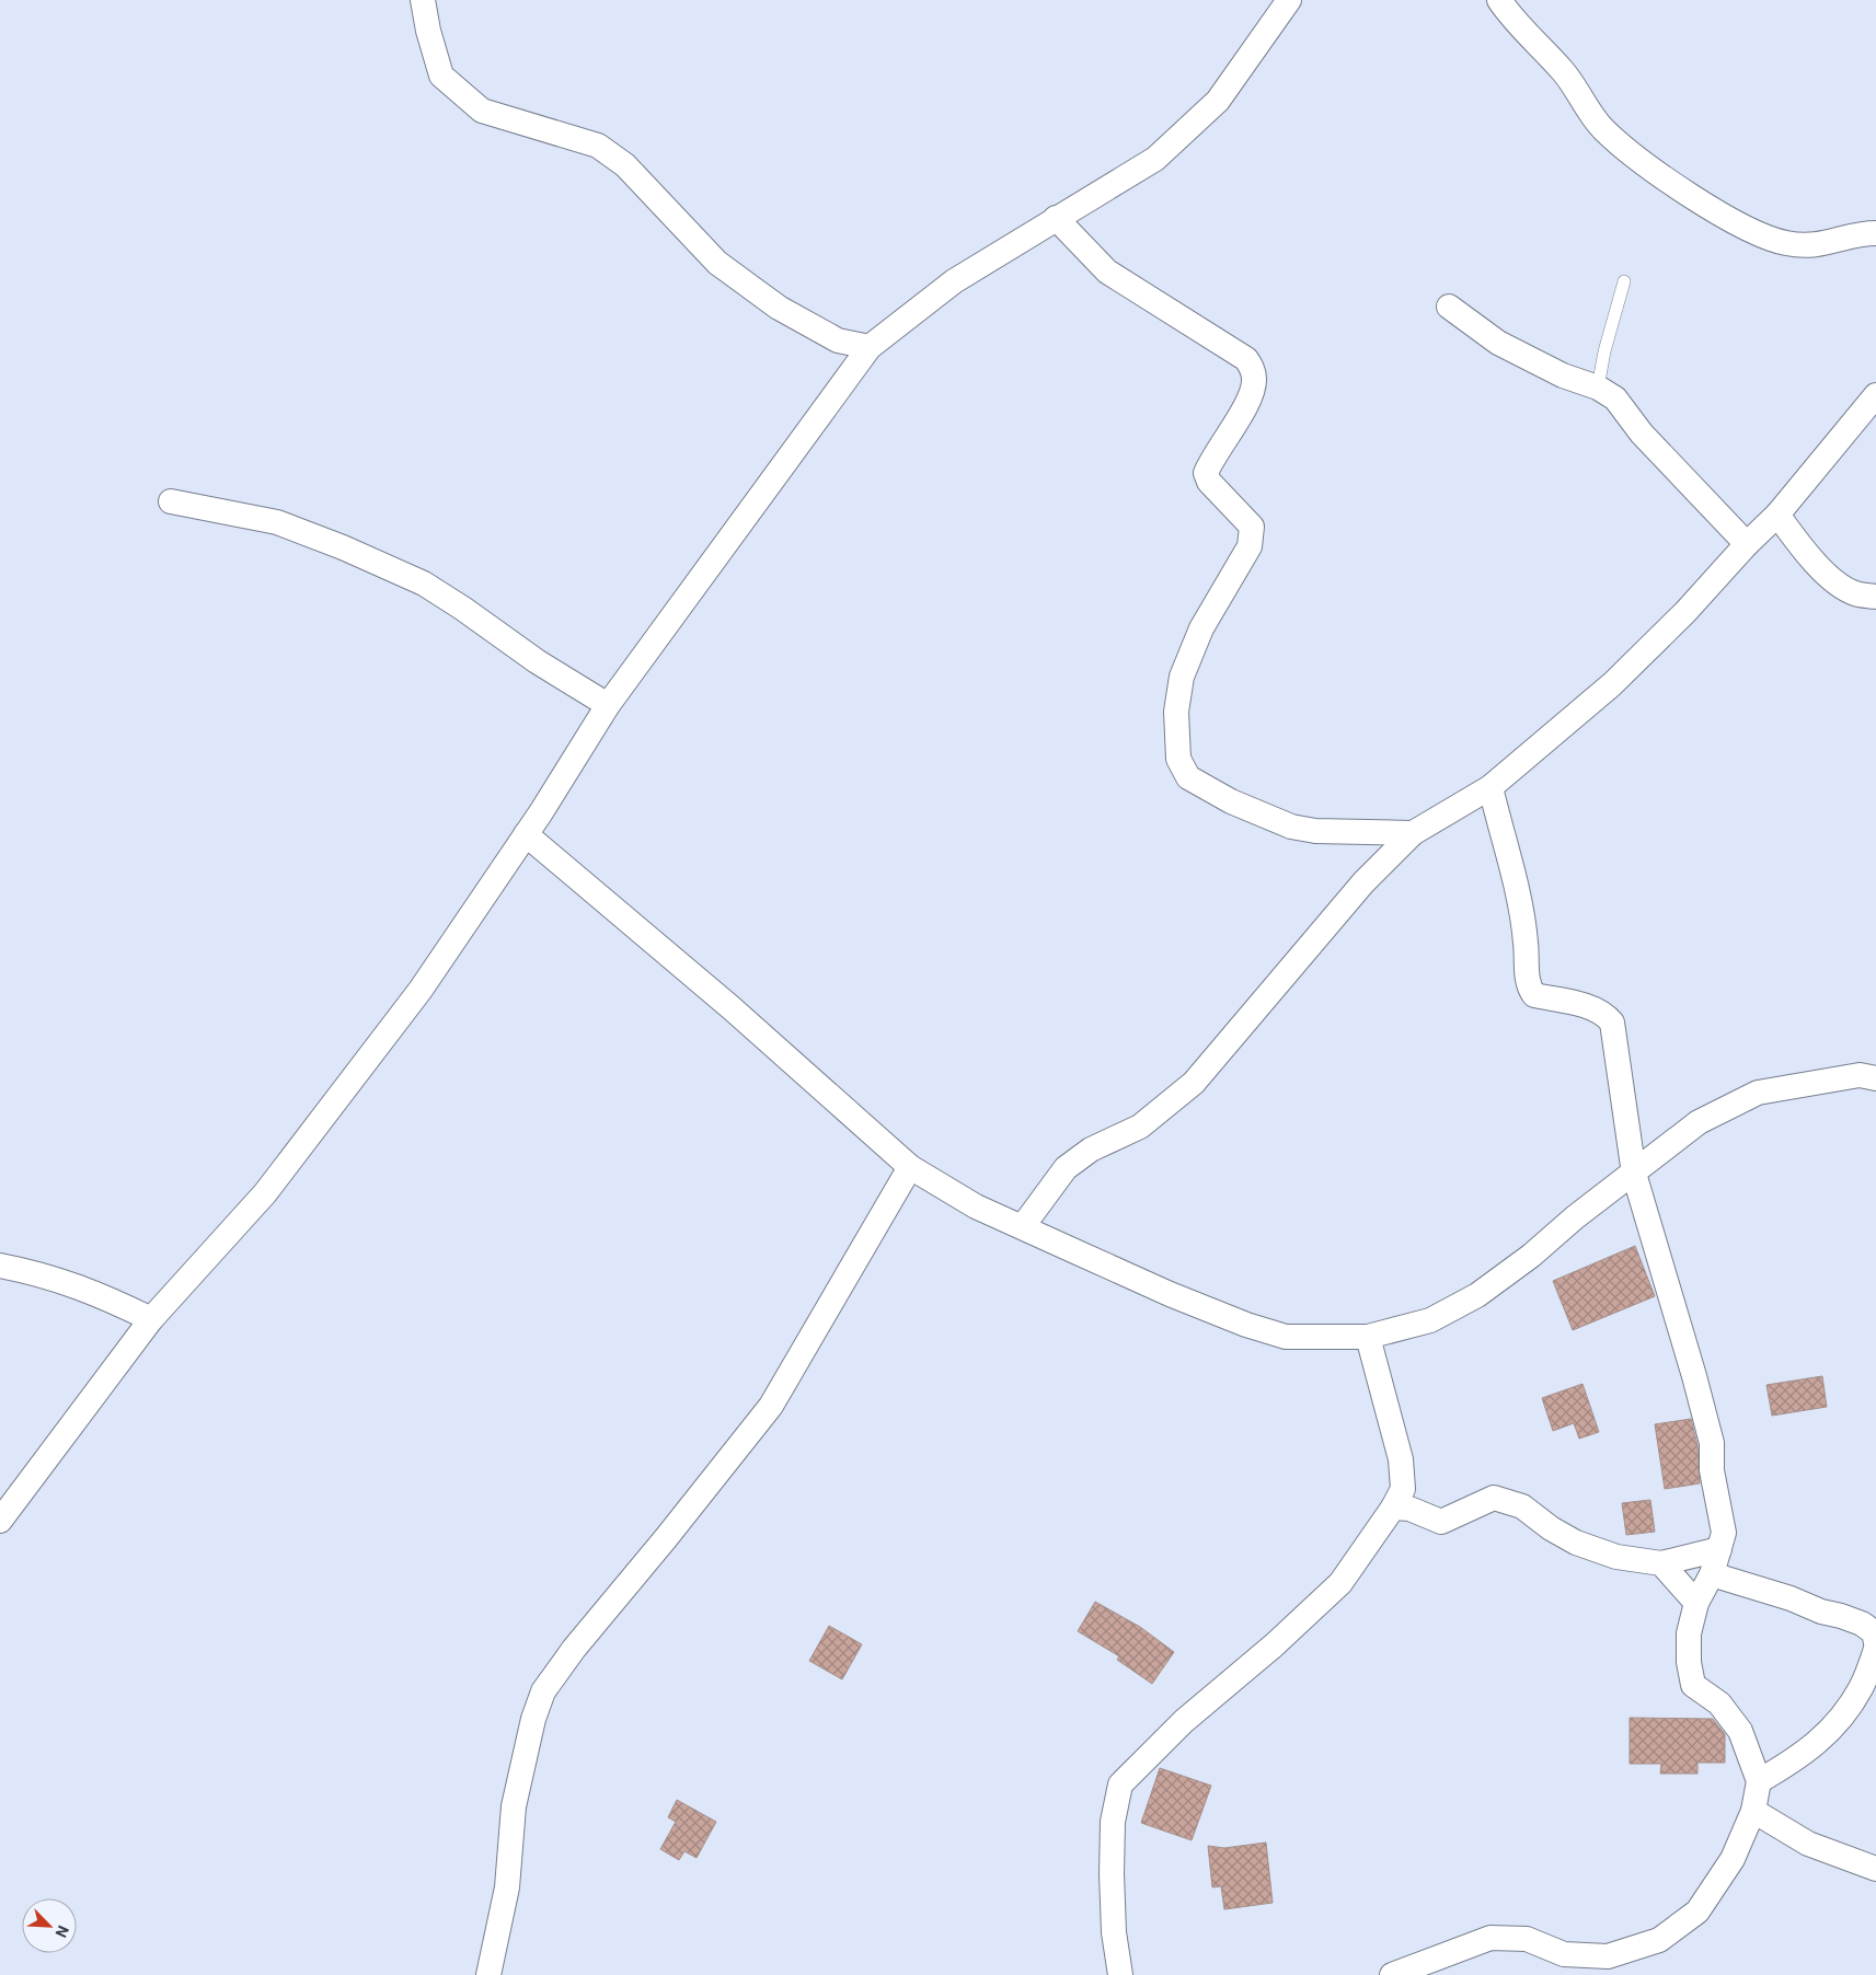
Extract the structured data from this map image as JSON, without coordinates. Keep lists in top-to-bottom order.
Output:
{
  "north": "bottom right"
}
